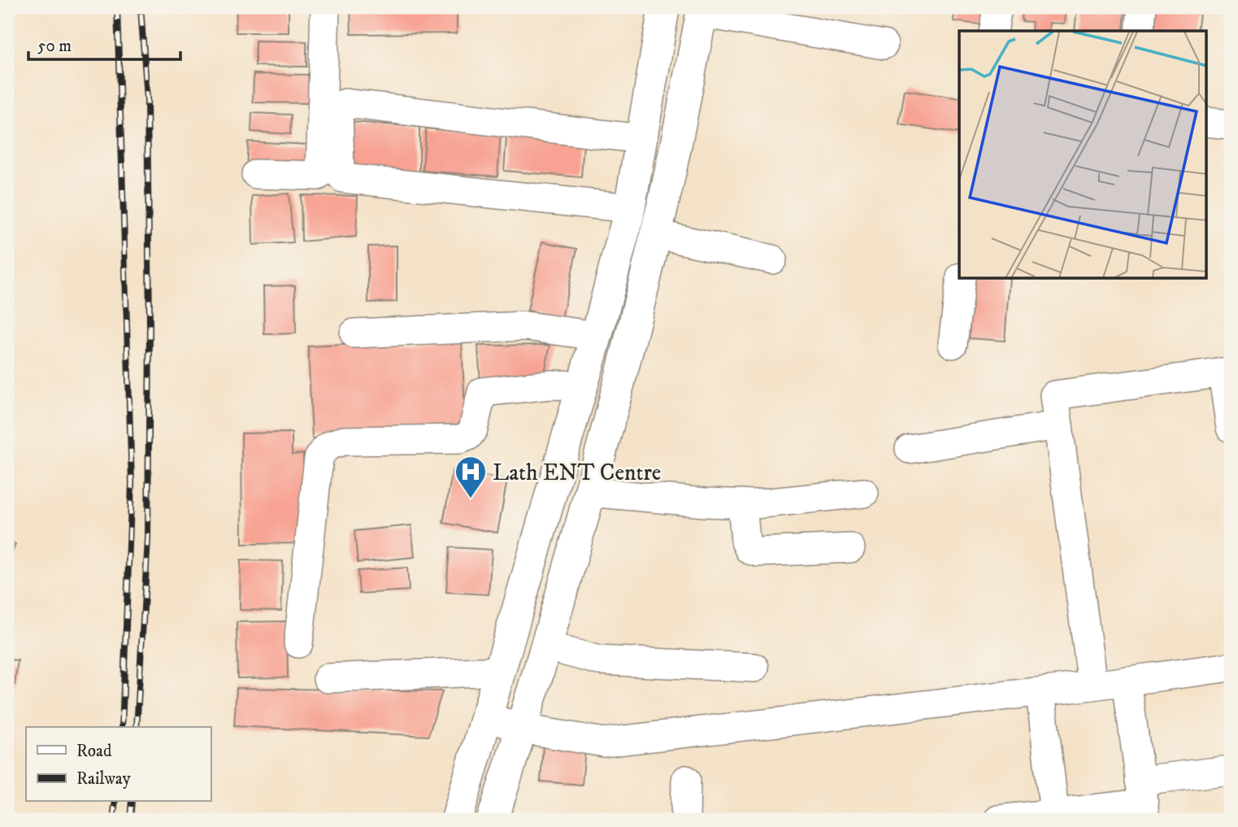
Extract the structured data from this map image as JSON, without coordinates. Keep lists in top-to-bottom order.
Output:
{
  "places": {
    "hospital": ["Lath ENT Centre"]
  },
  "legend": ["Road", "Railway"],
  "scale_bar": "50 m"
}
